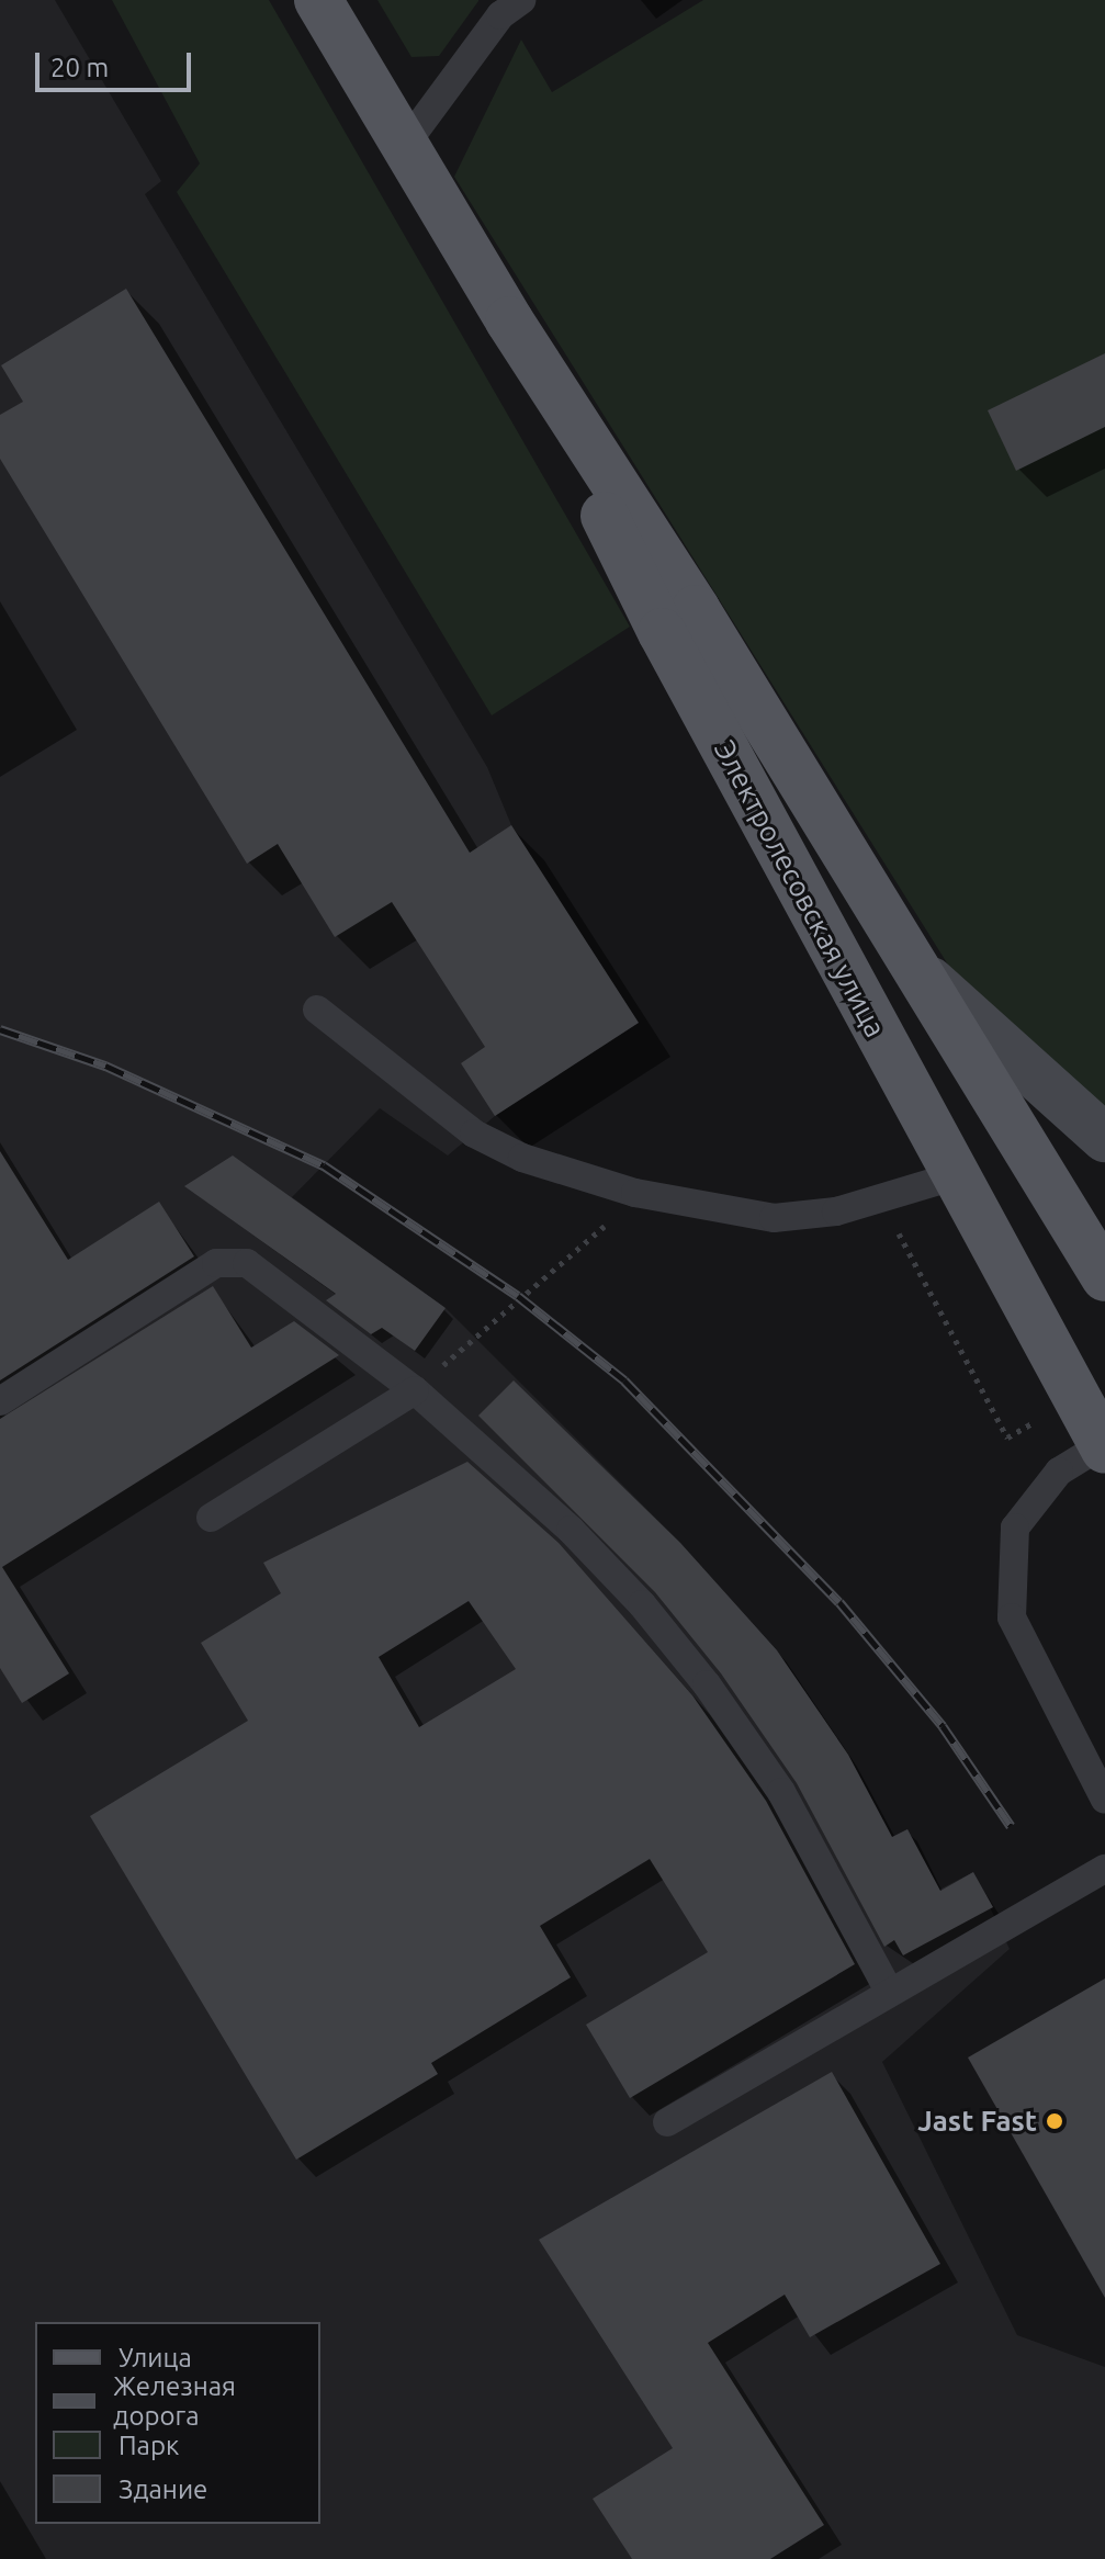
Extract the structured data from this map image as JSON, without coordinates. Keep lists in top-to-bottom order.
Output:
{
  "streets": {
    "main road": ["Электролесовская улица"]
  },
  "places": ["Jast Fast"],
  "legend": [
    "Улица",
    "Железная дорога",
    "Парк",
    "Здание"
  ],
  "scale_bar": "20 m"
}
